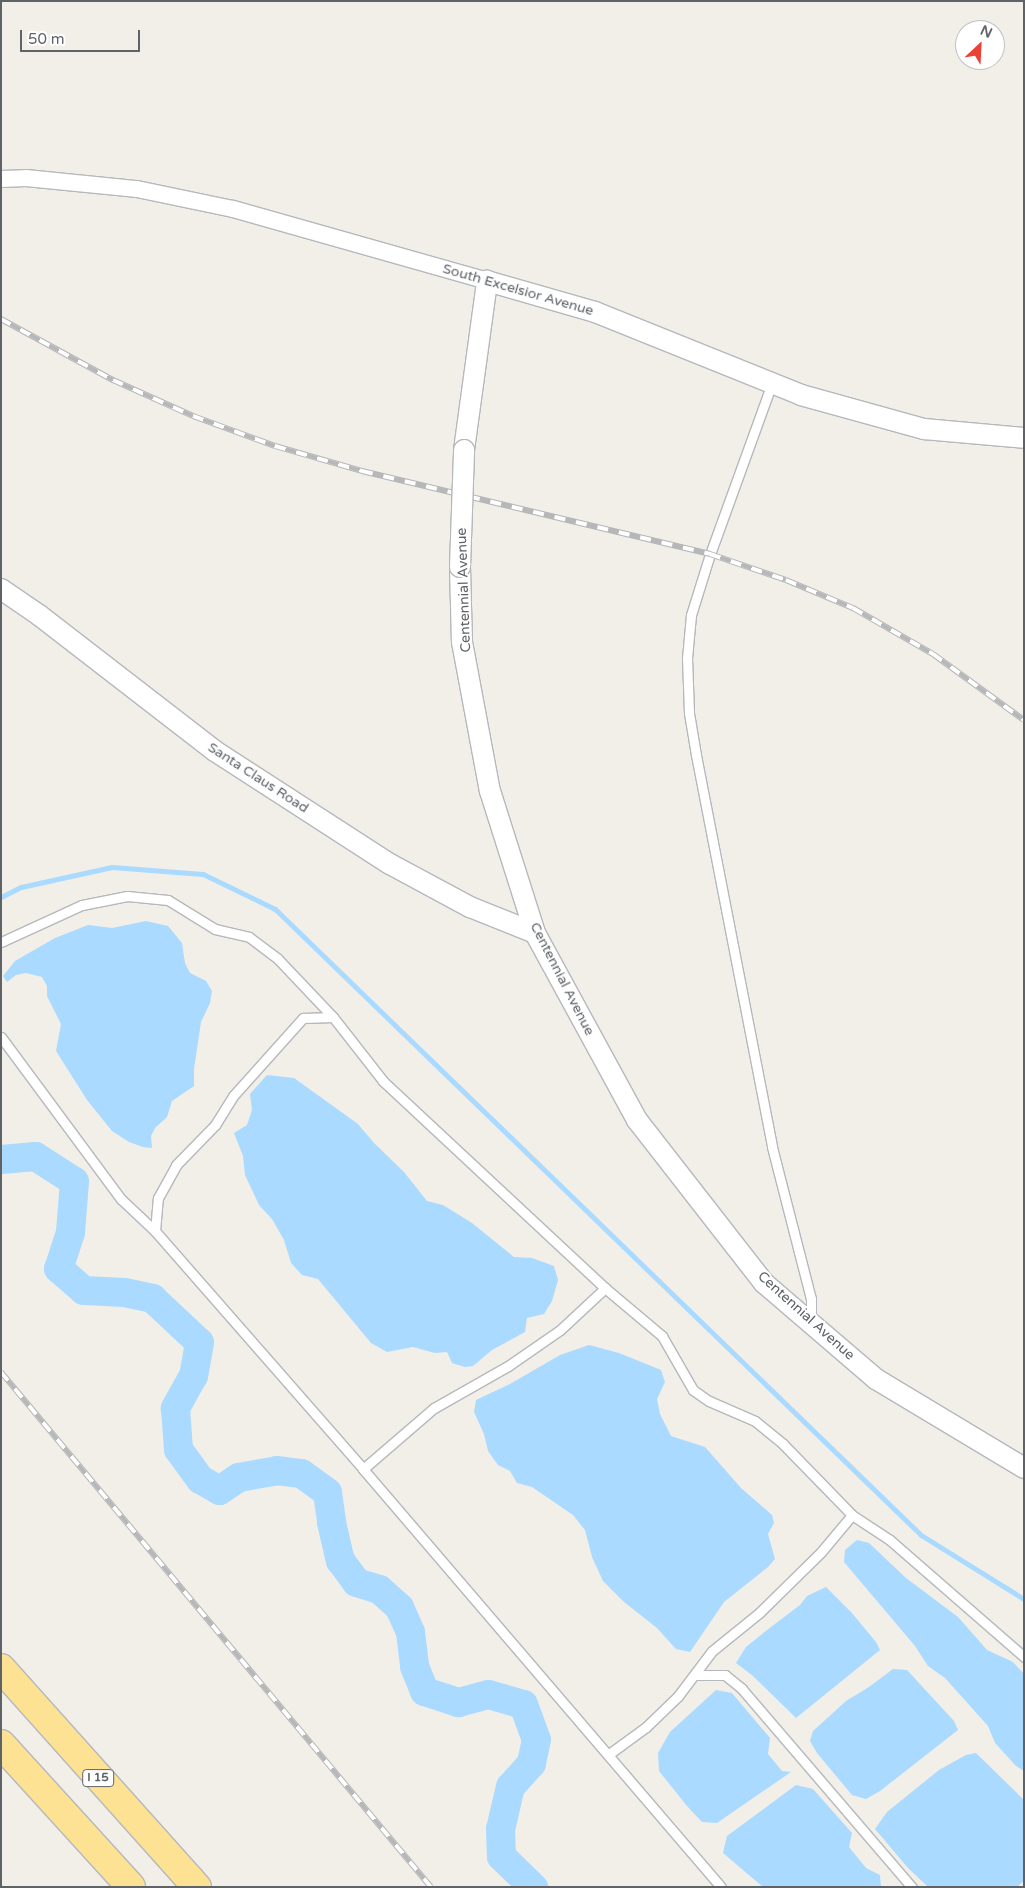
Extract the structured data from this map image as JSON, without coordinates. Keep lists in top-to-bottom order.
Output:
{
  "streets": {
    "highway": ["I 15"],
    "street": ["South Excelsior Avenue", "Centennial Avenue", "Santa Claus Road"]
  },
  "crossings": [
    ["South Excelsior Avenue", "Centennial Avenue"],
    ["Centennial Avenue", "Santa Claus Road"]
  ],
  "scale_bar": "50 m",
  "north": "top right"
}
